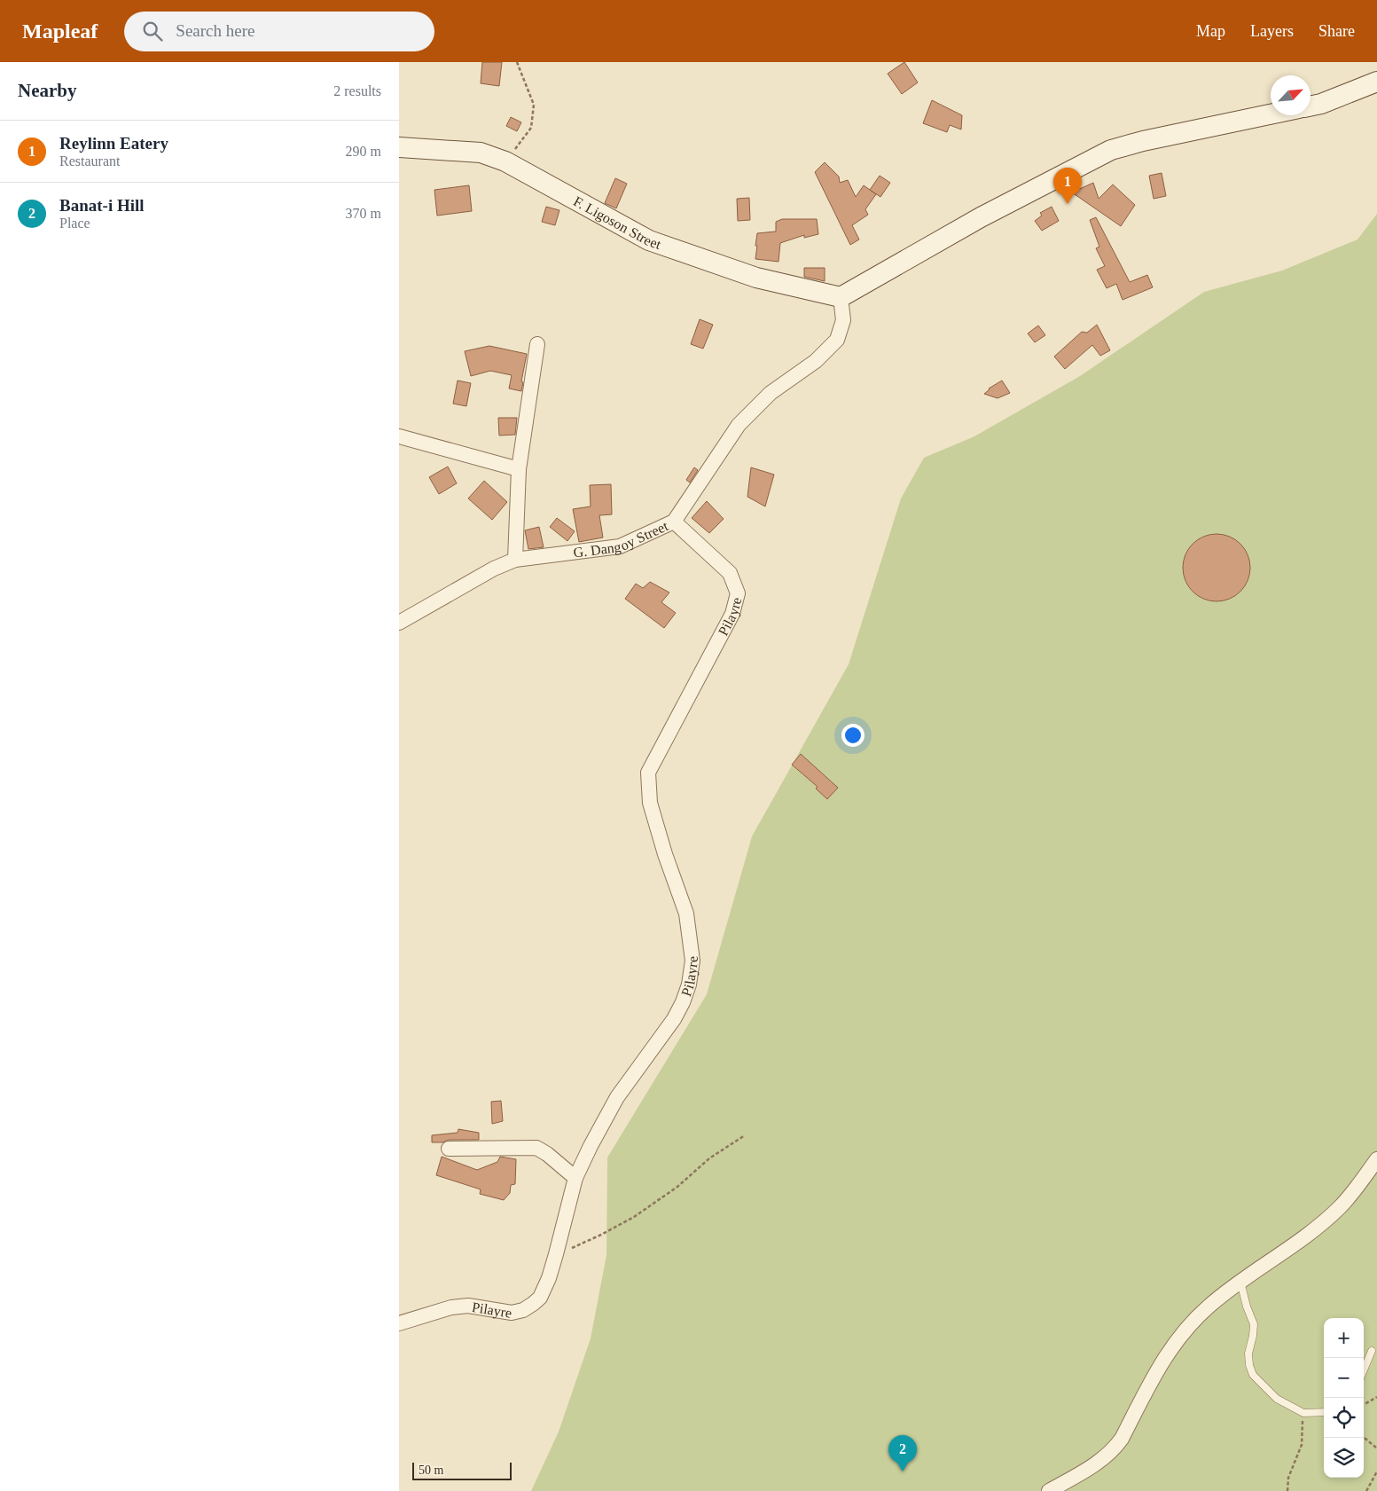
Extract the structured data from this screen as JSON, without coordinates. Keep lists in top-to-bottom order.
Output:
{
  "streets": {
    "street": ["F. Ligoson Street", "G. Dangoy Street", "Pilayre"]
  },
  "crossings": [
    ["F. Ligoson Street", "G. Dangoy Street"],
    ["G. Dangoy Street", "Pilayre"]
  ],
  "scale_bar": "50 m",
  "north": "top right",
  "page": {
    "header": "Mapleaf",
    "search": "Search here",
    "nav": ["Map", "Layers", "Share"],
    "heading": ["Nearby", "2 results"],
    "list": [
      {
        "mark": "1",
        "name": "Reylinn Eatery",
        "note": "Restaurant",
        "value": "290 m"
      },
      {
        "mark": "2",
        "name": "Banat-i Hill",
        "note": "Place",
        "value": "370 m"
      }
    ],
    "pins": ["1", "2"],
    "map_buttons": ["+", "−"],
    "scale": "50 m"
  }
}
